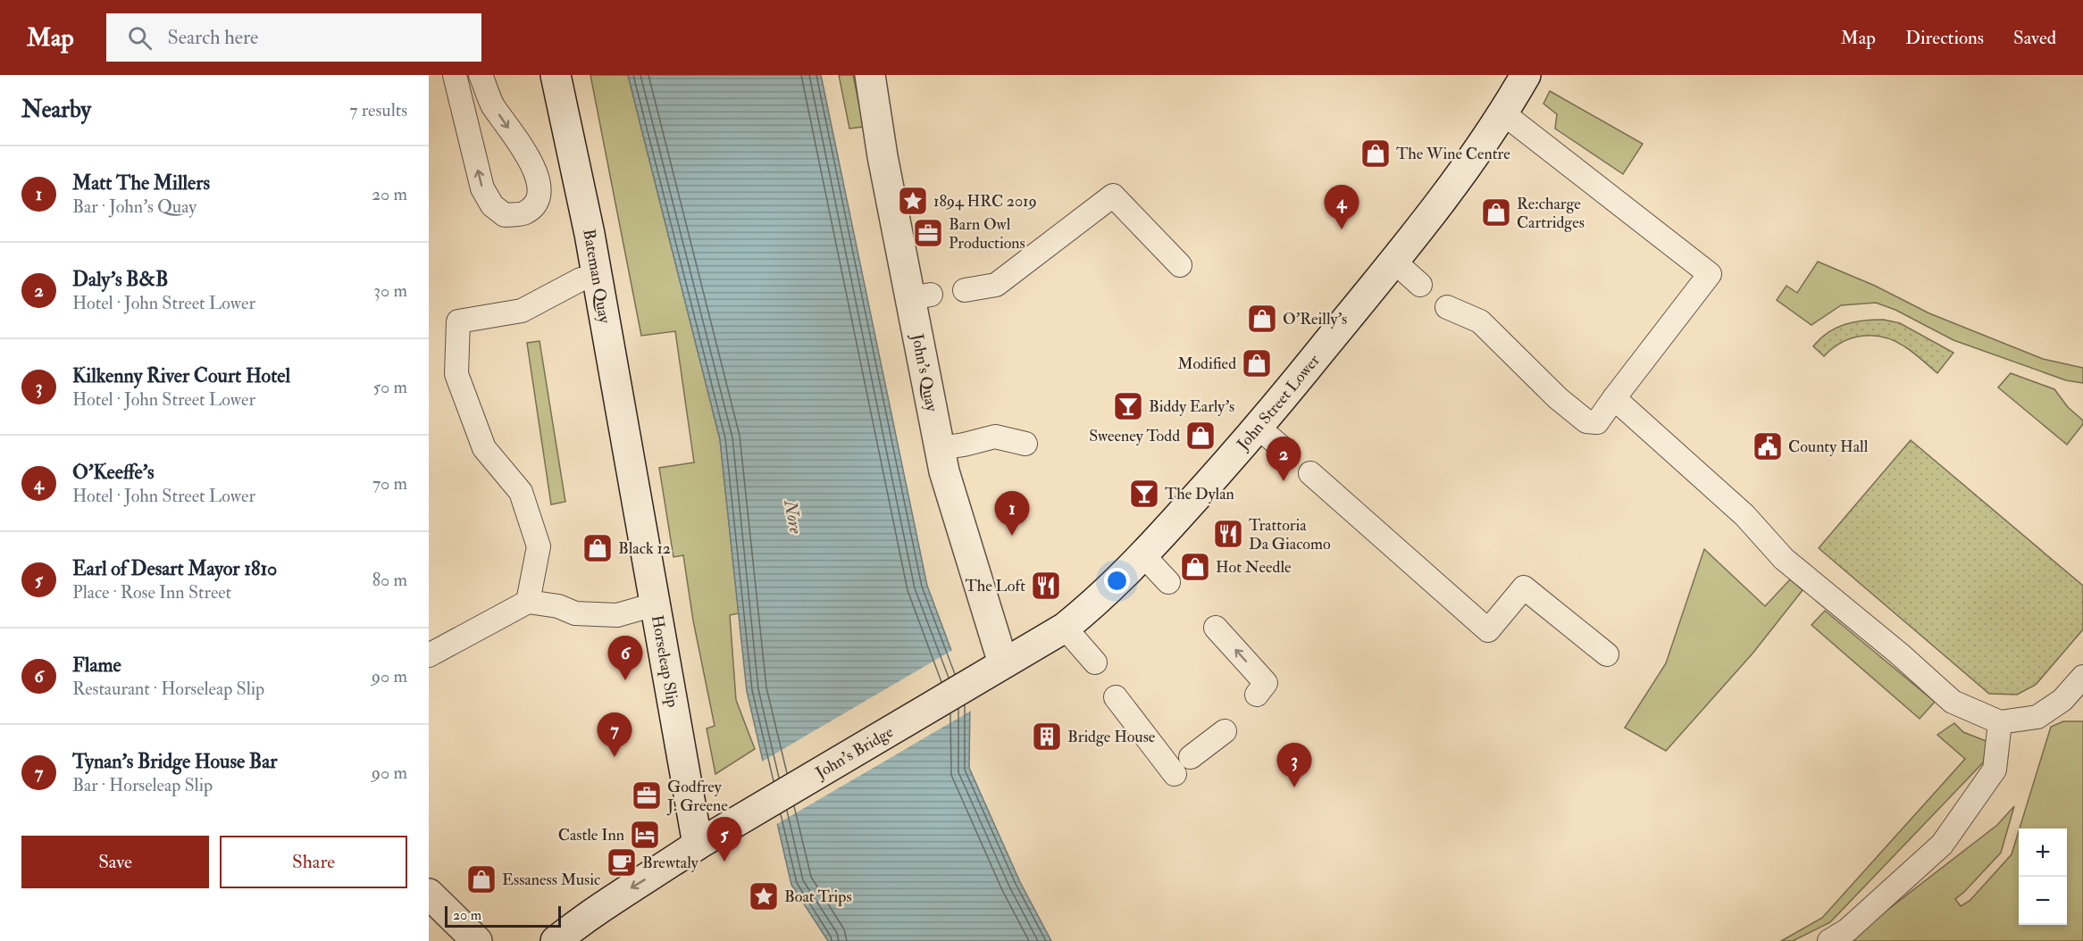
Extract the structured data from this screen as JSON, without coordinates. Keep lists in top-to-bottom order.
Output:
{
  "streets": {
    "street": [
      "Bateman Quay",
      "John's Quay",
      "John Street Lower",
      "Horseleap Slip",
      "John's Bridge"
    ]
  },
  "crossings": [
    ["Bateman Quay", "Horseleap Slip"],
    ["John's Quay", "John Street Lower"],
    ["John's Quay", "John's Bridge"],
    ["John Street Lower", "John's Bridge"],
    ["Horseleap Slip", "John's Bridge"]
  ],
  "water": ["Nore"],
  "places": {
    "shop": [
      "The Wine Centre",
      "Re:charge Cartridges",
      "O'Reilly's",
      "Modified",
      "Sweeney Todd",
      "Black 12",
      "Hot Needle",
      "Essaness Music"
    ],
    "place": ["1894 HRC 2019", "Boat Trips"],
    "office": ["Barn Owl Productions", "Godfrey J. Greene"],
    "bar": ["Biddy Early's", "The Dylan"],
    "public building": ["County Hall"],
    "restaurant": ["Trattoria Da Giacomo", "The Loft"],
    "building": ["Bridge House"],
    "hotel": ["Castle Inn"],
    "cafe": ["Brewtaly"]
  },
  "scale_bar": "20 m",
  "page": {
    "header": "Map",
    "search": "Search here",
    "nav": ["Map", "Directions", "Saved"],
    "heading": ["Nearby", "7 results"],
    "list": [
      {
        "mark": "1",
        "name": "Matt The Millers",
        "note": "Bar · John's Quay",
        "value": "20 m"
      },
      {
        "mark": "2",
        "name": "Daly's B&B",
        "note": "Hotel · John Street Lower",
        "value": "30 m"
      },
      {
        "mark": "3",
        "name": "Kilkenny River Court Hotel",
        "note": "Hotel · John Street Lower",
        "value": "50 m"
      },
      {
        "mark": "4",
        "name": "O'Keeffe's",
        "note": "Hotel · John Street Lower",
        "value": "70 m"
      },
      {
        "mark": "5",
        "name": "Earl of Desart Mayor 1810",
        "note": "Place · Rose Inn Street",
        "value": "80 m"
      },
      {
        "mark": "6",
        "name": "Flame",
        "note": "Restaurant · Horseleap Slip",
        "value": "90 m"
      },
      {
        "mark": "7",
        "name": "Tynan’s Bridge House Bar",
        "note": "Bar · Horseleap Slip",
        "value": "90 m"
      }
    ],
    "pins": [
      "4",
      "2",
      "1",
      "6",
      "7",
      "3",
      "5"
    ],
    "buttons": ["Save", "Share"],
    "map_buttons": ["+", "−"],
    "scale": "20 m"
  }
}
